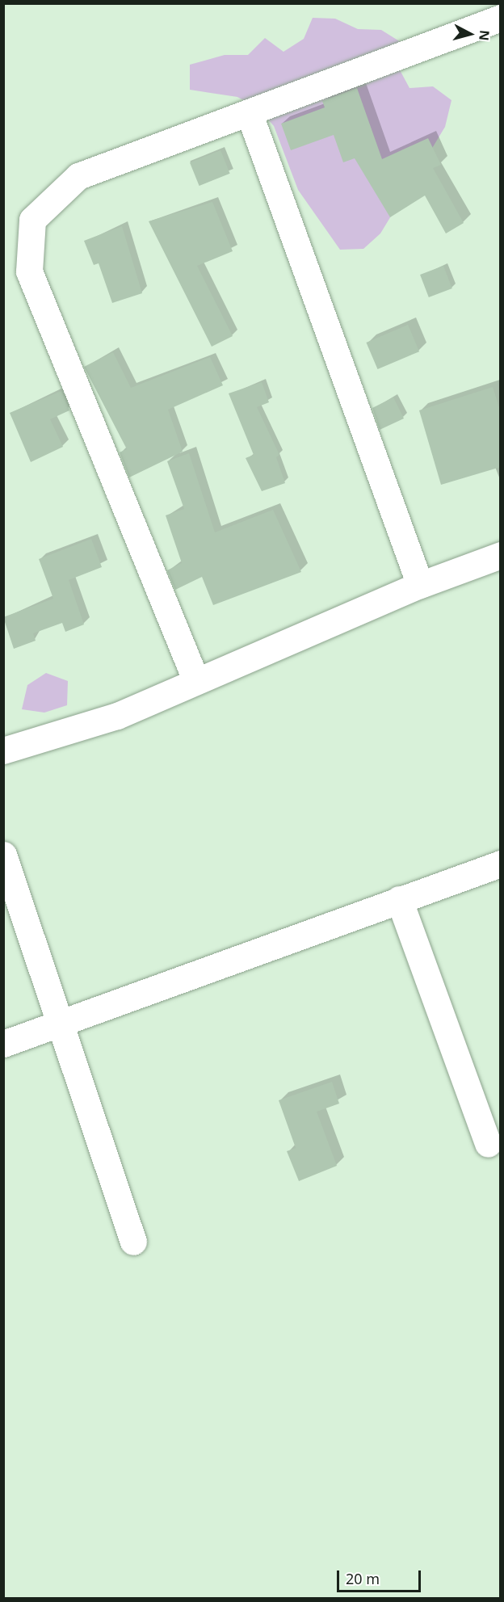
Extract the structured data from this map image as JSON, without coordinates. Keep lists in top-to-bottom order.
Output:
{
  "scale_bar": "20 m",
  "north": "right"
}
